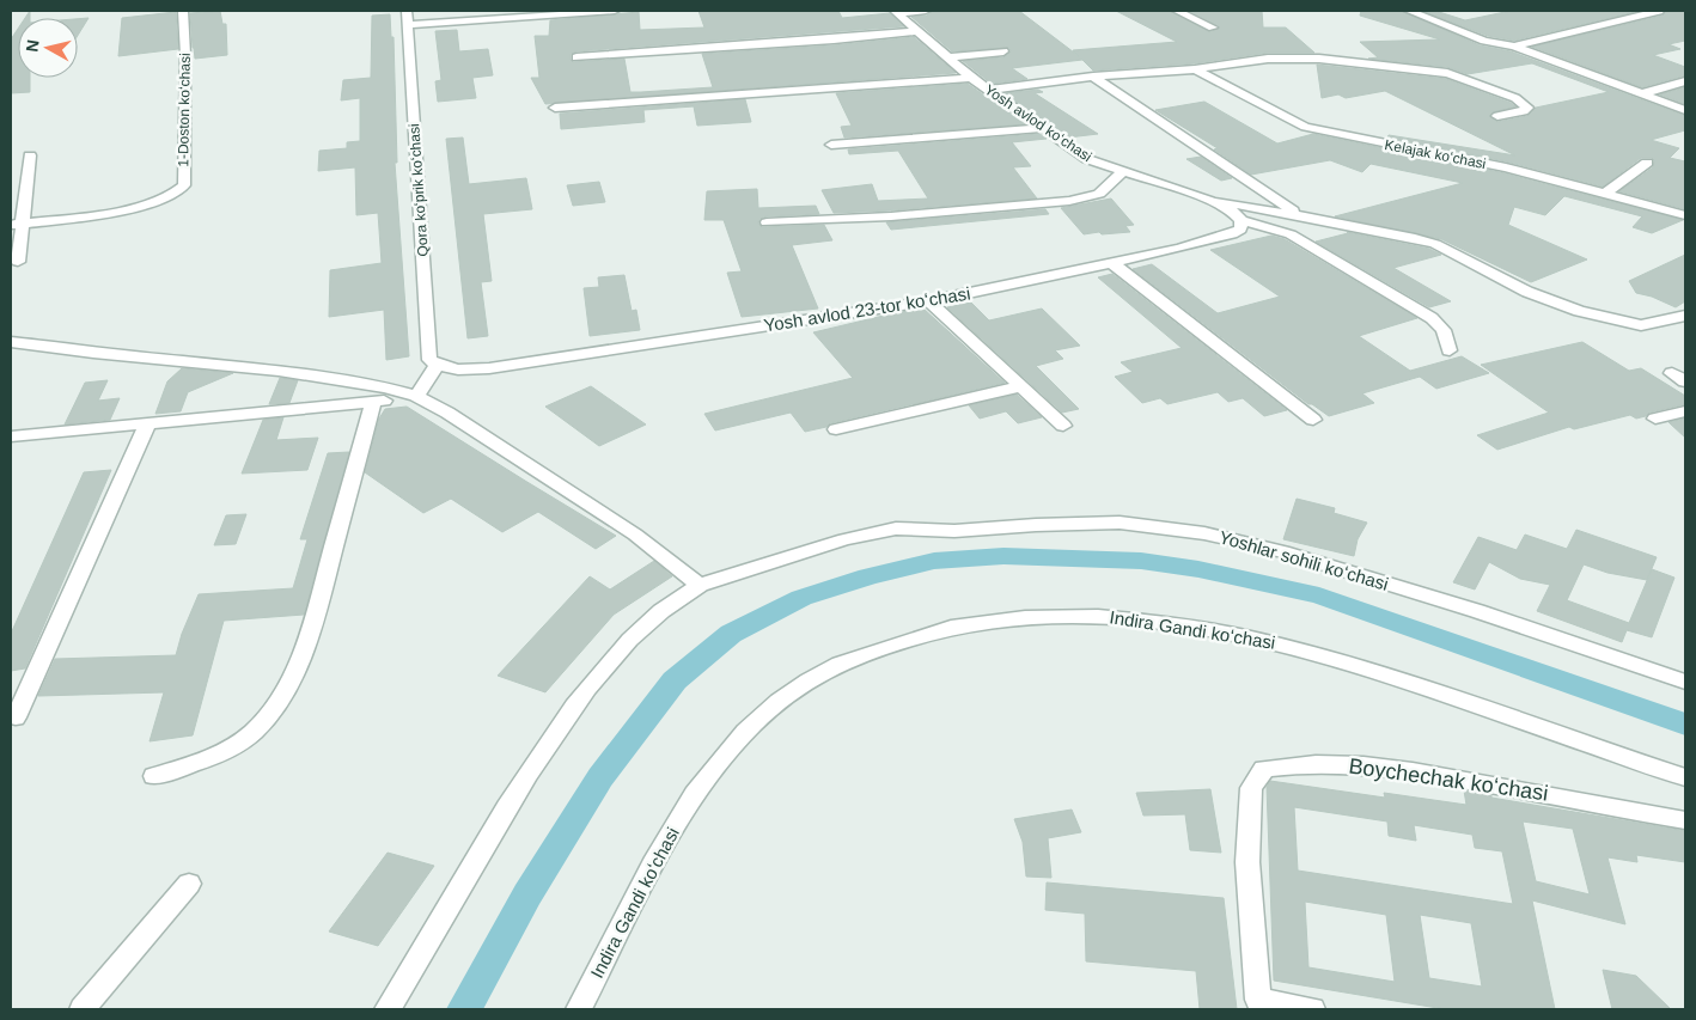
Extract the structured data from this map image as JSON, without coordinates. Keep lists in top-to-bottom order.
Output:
{
  "streets": {
    "street": [
      "1-Doston koʻchasi",
      "Yosh avlod koʻchasi",
      "Kelajak koʻchasi",
      "Qora koʻprik koʻchasi",
      "Yosh avlod 23-tor koʻchasi",
      "Yoshlar sohili koʻchasi",
      "Indira Gandi koʻchasi",
      "Boychechak koʻchasi"
    ]
  },
  "crossings": [
    ["Qora koʻprik koʻchasi", "Yosh avlod 23-tor koʻchasi"]
  ],
  "north": "left"
}
